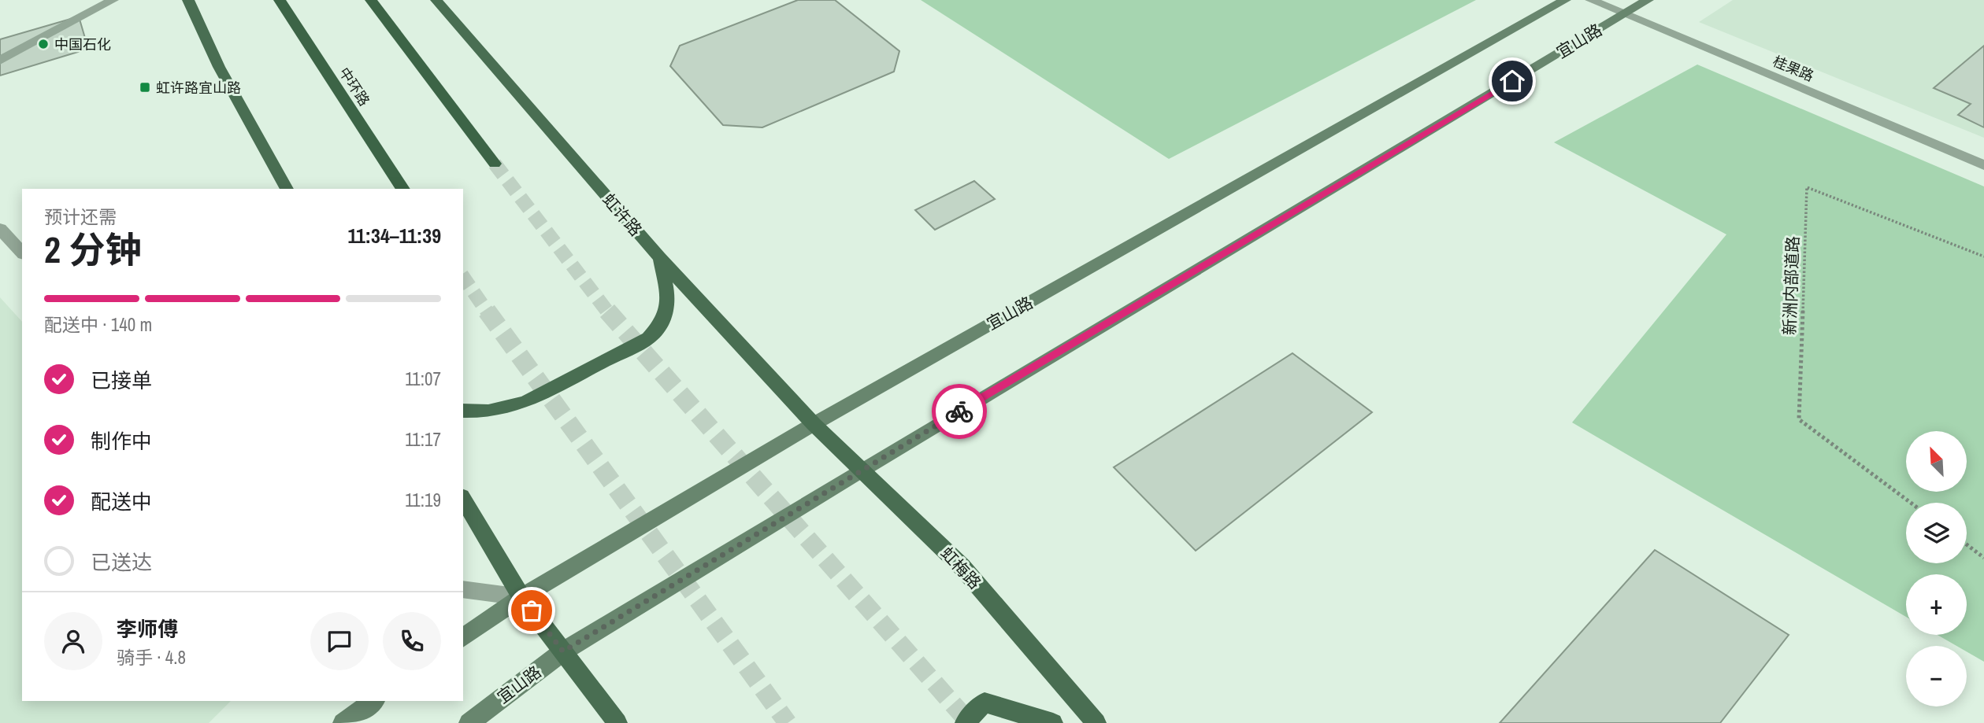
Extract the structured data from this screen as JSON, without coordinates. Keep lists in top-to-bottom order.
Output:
{
  "streets": {
    "highway": ["中环路"],
    "main road": ["宜山路", "虹许路", "虹梅路"],
    "street": ["桂果路"],
    "path": ["新洲内部道路"]
  },
  "crossings": [
    ["宜山路", "桂果路"],
    ["宜山路", "虹许路"],
    ["宜山路", "虹梅路"],
    ["虹许路", "虹梅路"]
  ],
  "places": {
    "other": ["中国石化"],
    "transit": ["虹许路宜山路"]
  },
  "north": "top left",
  "page": {
    "heading": ["2 分钟", "预计还需", "11:34–11:39"],
    "panel": ["李师傅", "骑手 · 4.8"],
    "bar": "配送中 · 140 m",
    "list": [
      ["已接单", "11:07"],
      ["制作中", "11:17"],
      ["配送中", "11:19"],
      "已送达"
    ],
    "map_buttons": ["+", "−"]
  }
}
